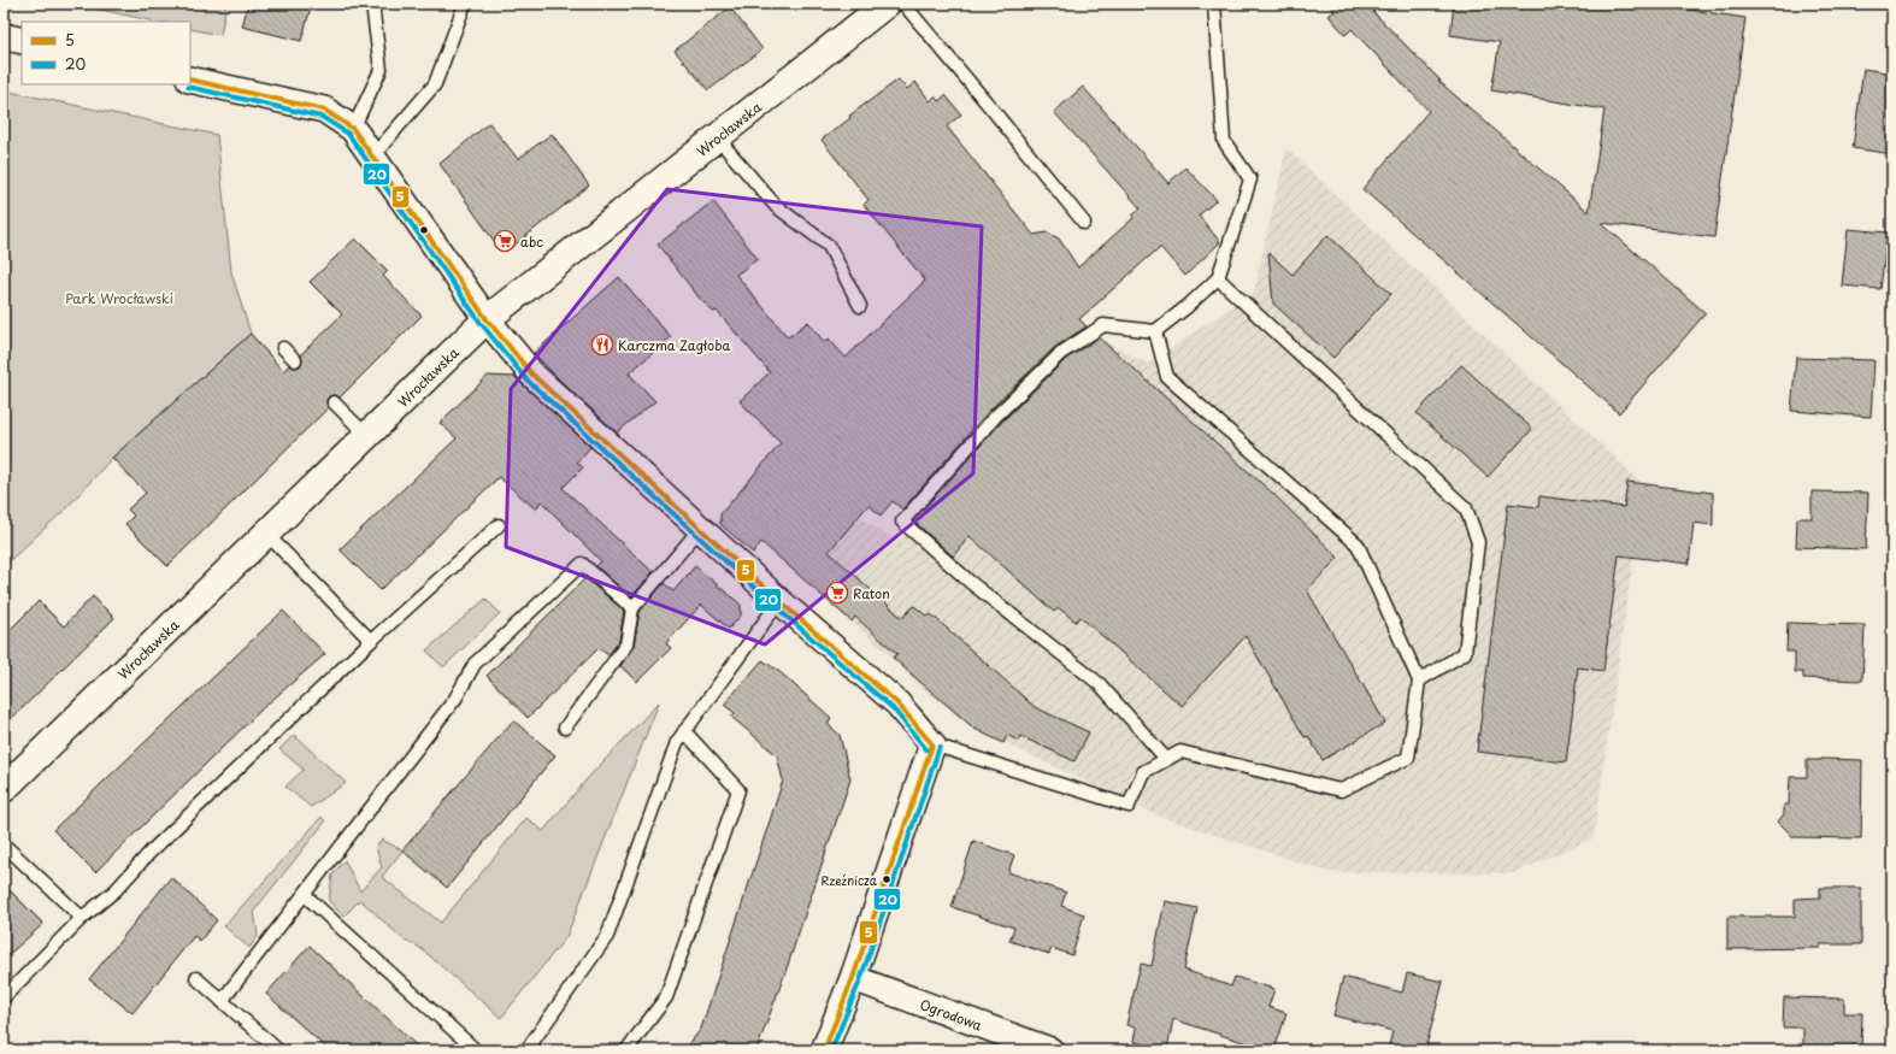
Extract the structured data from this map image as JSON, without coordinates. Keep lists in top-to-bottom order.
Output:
{
  "streets": {
    "main road": ["Wrocławska"],
    "street": ["Ogrodowa"]
  },
  "parks": ["Park Wrocławski"],
  "places": {
    "supermarket": ["abc", "Raton"],
    "restaurant": ["Karczma Zagłoba"],
    "other": ["Rzeźnicza"]
  },
  "lines": ["transit line 5", "transit line 20"],
  "legend": ["5", "20"]
}
